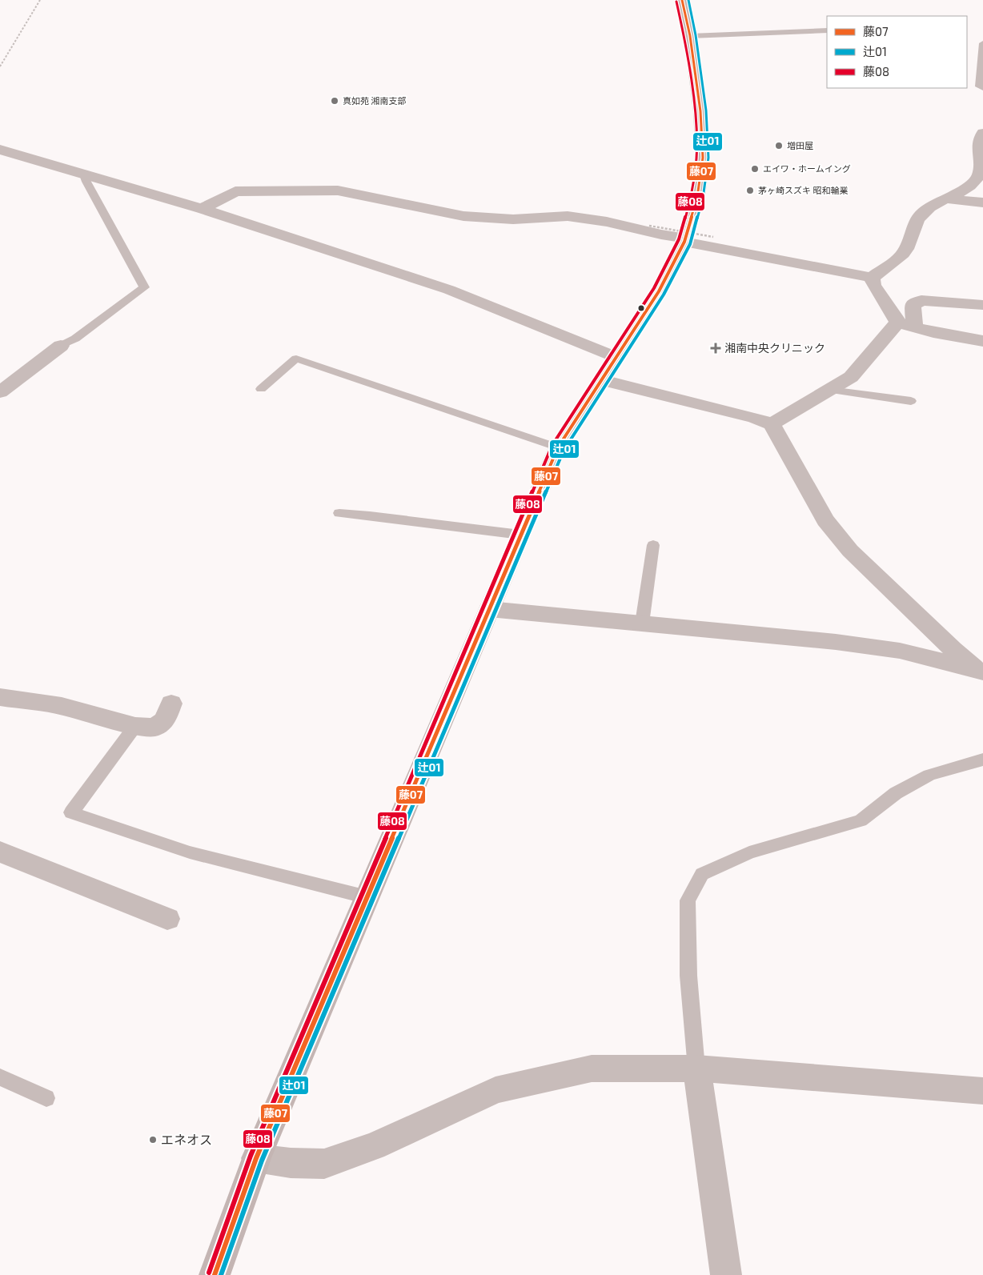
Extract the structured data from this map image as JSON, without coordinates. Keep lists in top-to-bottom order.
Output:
{
  "places": {
    "other": [
      "真如苑 湘南支部",
      "増田屋",
      "エイワ・ホームイング",
      "茅ヶ崎スズキ 昭和輪業",
      "エネオス"
    ],
    "health": ["湘南中央クリニック"]
  },
  "lines": ["transit line 藤07", "transit line 辻01", "transit line 藤08"],
  "legend": ["藤07", "辻01", "藤08"]
}
